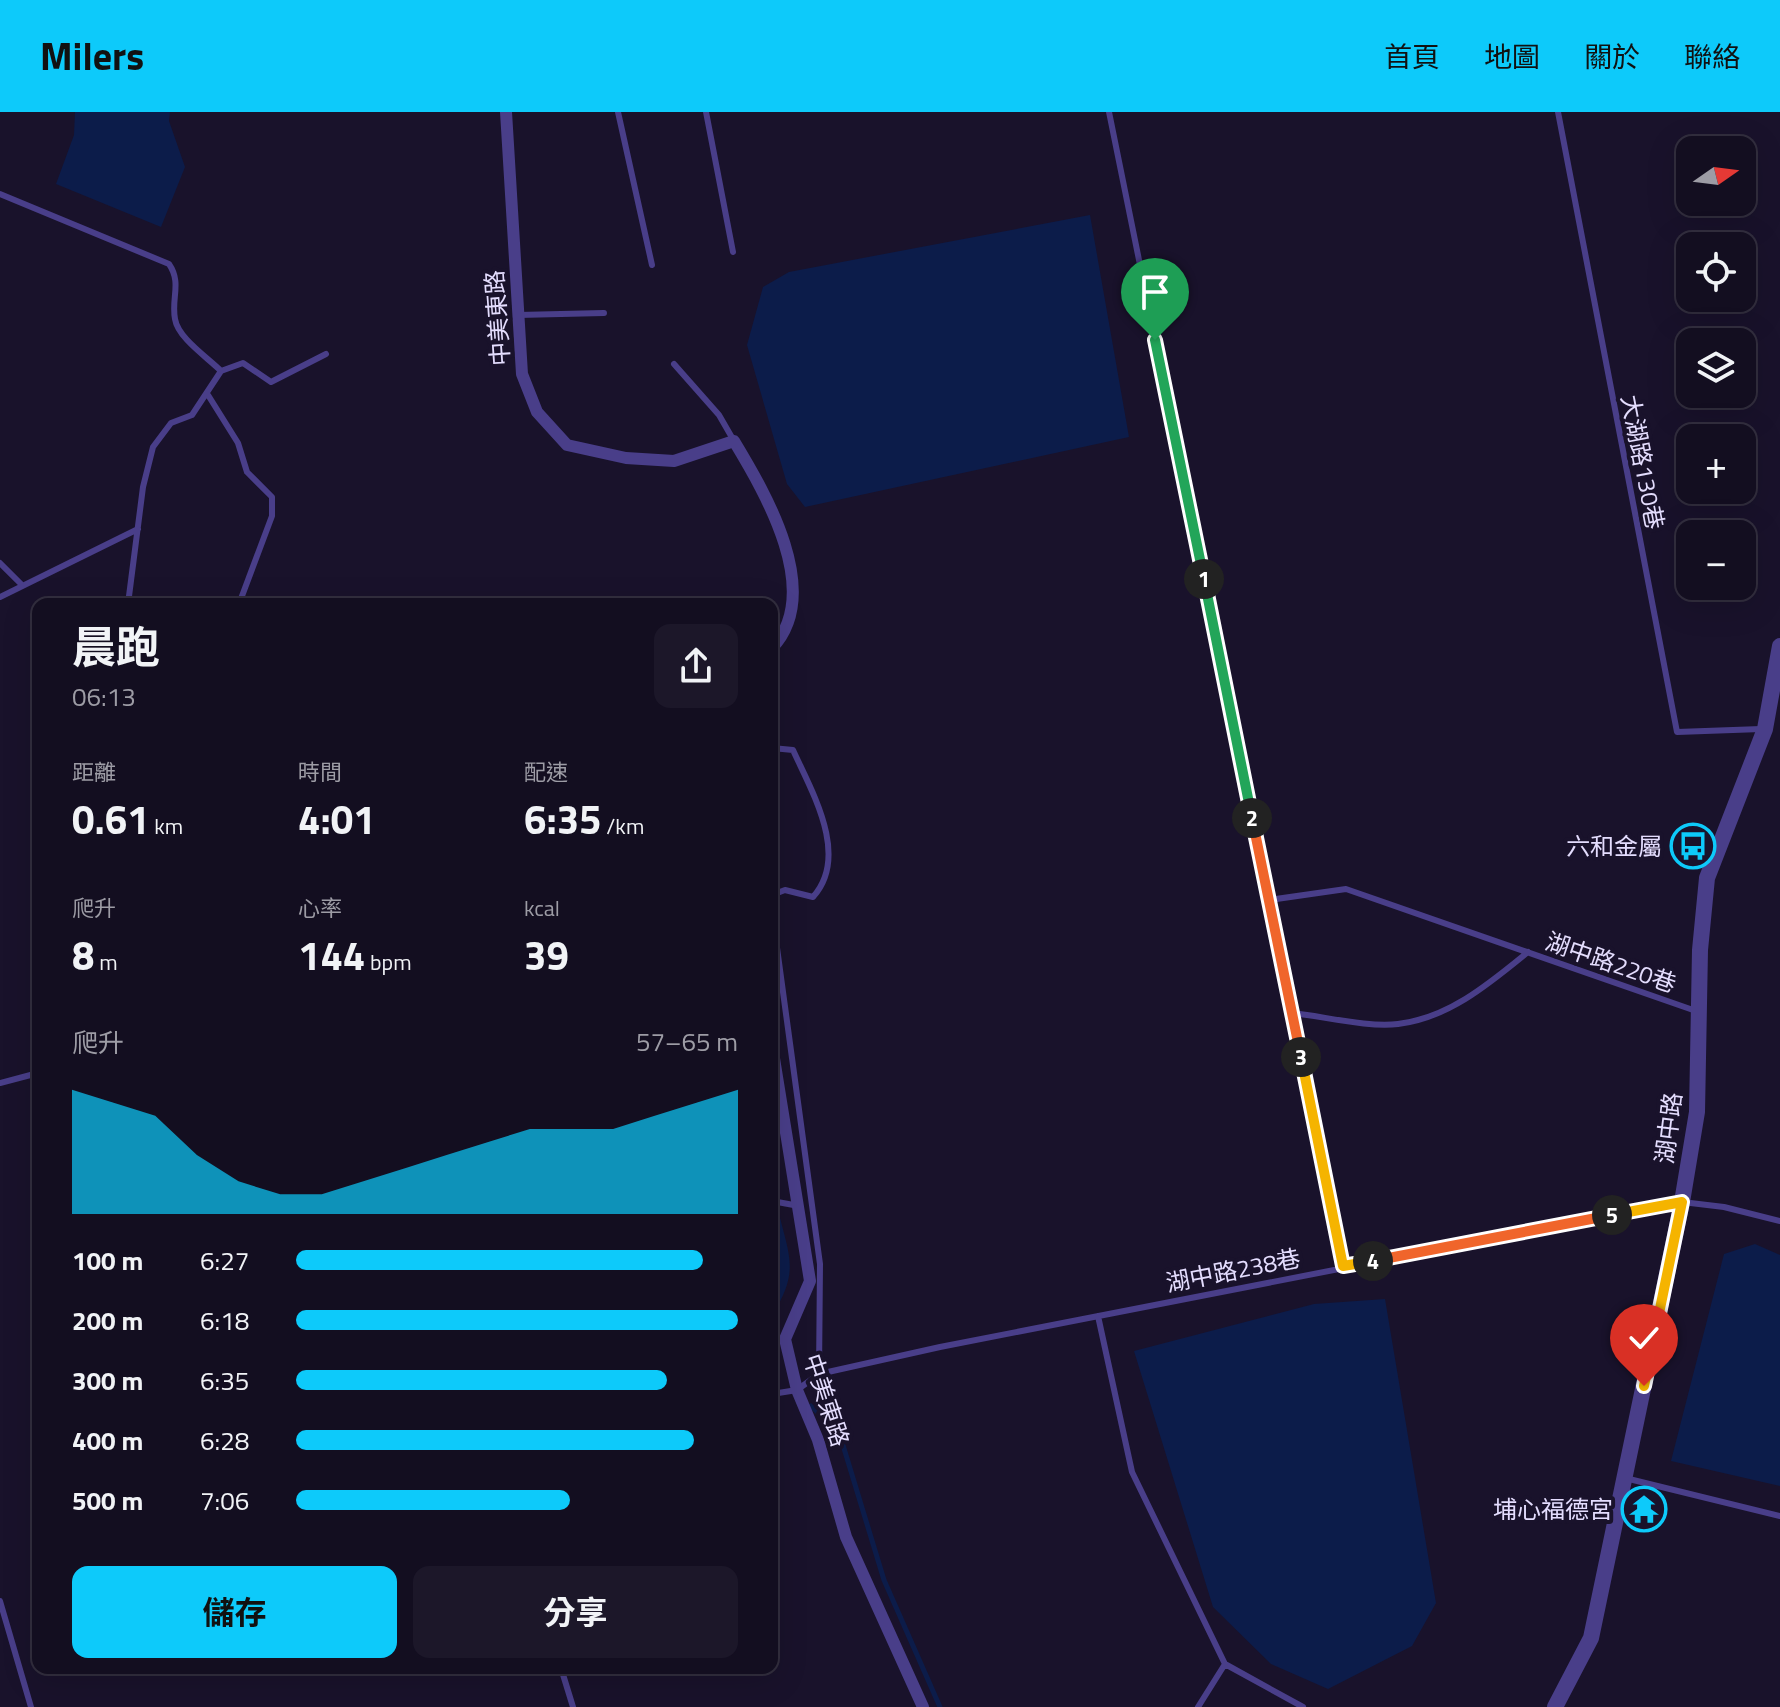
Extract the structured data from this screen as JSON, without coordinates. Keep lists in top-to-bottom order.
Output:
{
  "streets": {
    "street": ["中美東路", "湖中路"],
    "lane": ["大湖路130巷", "湖中路220巷", "湖中路238巷"]
  },
  "crossings": [
    ["中美東路", "湖中路238巷"],
    ["大湖路130巷", "湖中路"],
    ["湖中路220巷", "湖中路"],
    ["湖中路", "湖中路238巷"]
  ],
  "places": {
    "bus stop": ["六和金屬"],
    "temple": ["埔心福德宮"]
  },
  "north": "right",
  "page": {
    "header": "Milers",
    "nav": [
      "首頁",
      "地圖",
      "關於",
      "聯絡"
    ],
    "map_buttons": ["+", "−"],
    "pins": [
      "1",
      "2",
      "3",
      "5",
      "4"
    ],
    "heading": ["晨跑", "06:13"],
    "stats": [
      ["距離", "0.61 km"],
      ["時間", "4:01"],
      ["配速", "6:35 /km"],
      ["爬升", "8 m"],
      ["心率", "144 bpm"],
      ["kcal", "39"]
    ],
    "chart": ["爬升", "57–65 m"],
    "list": [
      {
        "name": "100 m",
        "note": "6:27"
      },
      {
        "name": "200 m",
        "note": "6:18"
      },
      {
        "name": "300 m",
        "note": "6:35"
      },
      {
        "name": "400 m",
        "note": "6:28"
      },
      {
        "name": "500 m",
        "note": "7:06"
      }
    ],
    "buttons": ["儲存", "分享"]
  }
}
